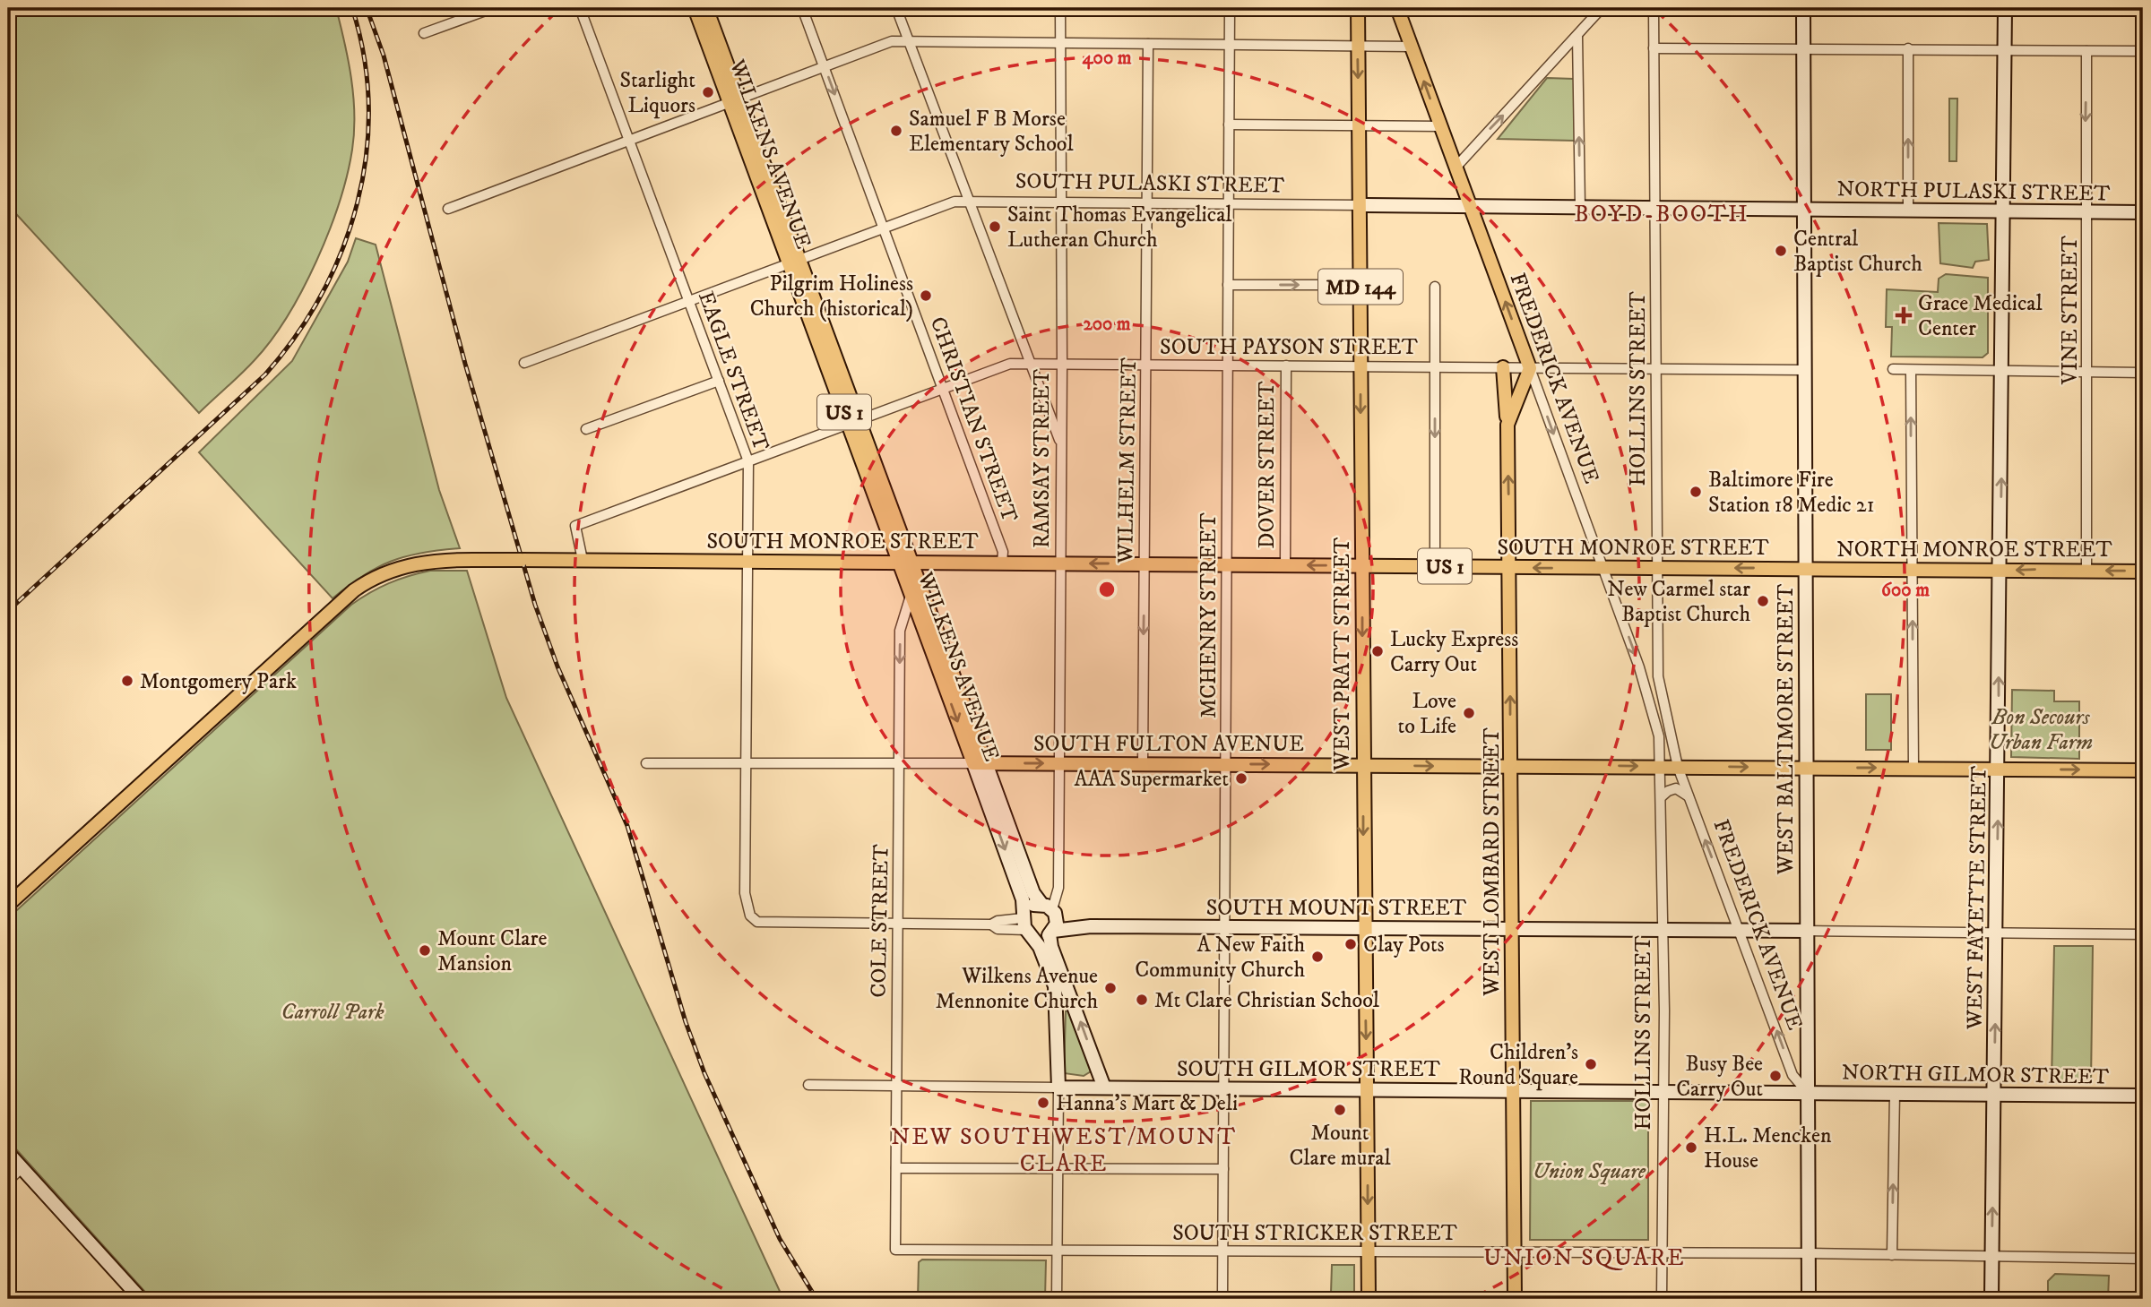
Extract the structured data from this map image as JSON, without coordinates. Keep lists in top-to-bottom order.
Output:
{
  "streets": {
    "main road": [
      "WILKENS AVENUE",
      "MD 144",
      "FREDERICK AVENUE",
      "US 1",
      "SOUTH MONROE STREET",
      "NORTH MONROE STREET",
      "WEST PRATT STREET",
      "SOUTH FULTON AVENUE",
      "WEST LOMBARD STREET"
    ],
    "street": [
      "SOUTH PULASKI STREET",
      "NORTH PULASKI STREET",
      "VINE STREET",
      "SOUTH PAYSON STREET",
      "EAGLE STREET",
      "HOLLINS STREET",
      "CHRISTIAN STREET",
      "RAMSAY STREET",
      "WILHELM STREET",
      "DOVER STREET",
      "MCHENRY STREET",
      "WEST BALTIMORE STREET",
      "WEST FAYETTE STREET",
      "SOUTH MOUNT STREET",
      "COLE STREET",
      "SOUTH GILMOR STREET",
      "NORTH GILMOR STREET",
      "SOUTH STRICKER STREET"
    ]
  },
  "crossings": [
    ["WILKENS AVENUE", "SOUTH PULASKI STREET"],
    ["WILKENS AVENUE", "SOUTH PAYSON STREET"],
    ["WILKENS AVENUE", "RAMSAY STREET"],
    ["WILKENS AVENUE", "SOUTH MONROE STREET"],
    ["WILKENS AVENUE", "SOUTH FULTON AVENUE"],
    ["WILKENS AVENUE", "SOUTH MOUNT STREET"],
    ["WILKENS AVENUE", "COLE STREET"],
    ["WILKENS AVENUE", "SOUTH GILMOR STREET"],
    ["SOUTH PULASKI STREET", "NORTH PULASKI STREET"],
    ["SOUTH PULASKI STREET", "EAGLE STREET"],
    ["SOUTH PULASKI STREET", "FREDERICK AVENUE"],
    ["SOUTH PULASKI STREET", "HOLLINS STREET"],
    ["SOUTH PULASKI STREET", "CHRISTIAN STREET"],
    ["SOUTH PULASKI STREET", "RAMSAY STREET"],
    ["SOUTH PULASKI STREET", "WILHELM STREET"],
    ["SOUTH PULASKI STREET", "MCHENRY STREET"],
    ["SOUTH PULASKI STREET", "WEST PRATT STREET"],
    ["SOUTH PULASKI STREET", "WEST BALTIMORE STREET"],
    ["NORTH PULASKI STREET", "VINE STREET"],
    ["NORTH PULASKI STREET", "WEST BALTIMORE STREET"],
    ["NORTH PULASKI STREET", "WEST FAYETTE STREET"],
    ["VINE STREET", "NORTH MONROE STREET"],
    ["SOUTH PAYSON STREET", "EAGLE STREET"],
    ["SOUTH PAYSON STREET", "FREDERICK AVENUE"],
    ["SOUTH PAYSON STREET", "HOLLINS STREET"],
    ["SOUTH PAYSON STREET", "CHRISTIAN STREET"],
    ["SOUTH PAYSON STREET", "RAMSAY STREET"],
    ["SOUTH PAYSON STREET", "WILHELM STREET"],
    ["SOUTH PAYSON STREET", "DOVER STREET"],
    ["SOUTH PAYSON STREET", "SOUTH MONROE STREET"],
    ["SOUTH PAYSON STREET", "MCHENRY STREET"],
    ["SOUTH PAYSON STREET", "WEST PRATT STREET"],
    ["SOUTH PAYSON STREET", "WEST BALTIMORE STREET"],
    ["SOUTH PAYSON STREET", "WEST LOMBARD STREET"],
    ["EAGLE STREET", "SOUTH MONROE STREET"],
    ["EAGLE STREET", "SOUTH FULTON AVENUE"],
    ["EAGLE STREET", "COLE STREET"],
    ["FREDERICK AVENUE", "HOLLINS STREET"],
    ["FREDERICK AVENUE", "SOUTH MONROE STREET"],
    ["FREDERICK AVENUE", "WEST BALTIMORE STREET"],
    ["FREDERICK AVENUE", "SOUTH FULTON AVENUE"],
    ["FREDERICK AVENUE", "WEST LOMBARD STREET"],
    ["FREDERICK AVENUE", "SOUTH MOUNT STREET"],
    ["FREDERICK AVENUE", "SOUTH GILMOR STREET"],
    ["FREDERICK AVENUE", "NORTH GILMOR STREET"],
    ["HOLLINS STREET", "SOUTH MONROE STREET"],
    ["HOLLINS STREET", "SOUTH FULTON AVENUE"],
    ["HOLLINS STREET", "SOUTH MOUNT STREET"],
    ["HOLLINS STREET", "SOUTH GILMOR STREET"],
    ["HOLLINS STREET", "SOUTH STRICKER STREET"],
    ["CHRISTIAN STREET", "SOUTH MONROE STREET"],
    ["RAMSAY STREET", "SOUTH MONROE STREET"],
    ["RAMSAY STREET", "SOUTH FULTON AVENUE"],
    ["RAMSAY STREET", "SOUTH MOUNT STREET"],
    ["WILHELM STREET", "SOUTH MONROE STREET"],
    ["WILHELM STREET", "SOUTH FULTON AVENUE"],
    ["DOVER STREET", "SOUTH MONROE STREET"],
    ["SOUTH MONROE STREET", "NORTH MONROE STREET"],
    ["SOUTH MONROE STREET", "MCHENRY STREET"],
    ["SOUTH MONROE STREET", "WEST PRATT STREET"],
    ["SOUTH MONROE STREET", "WEST BALTIMORE STREET"],
    ["SOUTH MONROE STREET", "WEST LOMBARD STREET"],
    ["NORTH MONROE STREET", "WEST BALTIMORE STREET"],
    ["NORTH MONROE STREET", "WEST FAYETTE STREET"],
    ["MCHENRY STREET", "SOUTH FULTON AVENUE"],
    ["MCHENRY STREET", "SOUTH MOUNT STREET"],
    ["MCHENRY STREET", "SOUTH GILMOR STREET"],
    ["MCHENRY STREET", "SOUTH STRICKER STREET"],
    ["WEST PRATT STREET", "SOUTH FULTON AVENUE"],
    ["WEST PRATT STREET", "SOUTH MOUNT STREET"],
    ["WEST PRATT STREET", "SOUTH GILMOR STREET"],
    ["WEST PRATT STREET", "SOUTH STRICKER STREET"],
    ["WEST BALTIMORE STREET", "SOUTH FULTON AVENUE"],
    ["WEST BALTIMORE STREET", "SOUTH MOUNT STREET"],
    ["WEST BALTIMORE STREET", "SOUTH GILMOR STREET"],
    ["WEST BALTIMORE STREET", "NORTH GILMOR STREET"],
    ["WEST BALTIMORE STREET", "SOUTH STRICKER STREET"],
    ["SOUTH FULTON AVENUE", "WEST LOMBARD STREET"],
    ["SOUTH FULTON AVENUE", "WEST FAYETTE STREET"],
    ["SOUTH FULTON AVENUE", "COLE STREET"],
    ["WEST LOMBARD STREET", "SOUTH MOUNT STREET"],
    ["WEST LOMBARD STREET", "SOUTH GILMOR STREET"],
    ["WEST LOMBARD STREET", "SOUTH STRICKER STREET"],
    ["WEST FAYETTE STREET", "NORTH GILMOR STREET"],
    ["WEST FAYETTE STREET", "SOUTH STRICKER STREET"],
    ["COLE STREET", "SOUTH GILMOR STREET"],
    ["COLE STREET", "SOUTH STRICKER STREET"],
    ["SOUTH GILMOR STREET", "NORTH GILMOR STREET"]
  ],
  "one_way": ["NORTH MONROE STREET", "WEST PRATT STREET", "SOUTH FULTON AVENUE"],
  "districts": ["BOYD-BOOTH", "NEW SOUTHWEST/MOUNT CLARE", "UNION SQUARE"],
  "parks": ["Bon Secours Urban Farm", "Carroll Park", "Union Square"],
  "places": {
    "other": [
      "Starlight Liquors",
      "Samuel F B Morse Elementary School",
      "Saint Thomas Evangelical Lutheran Church",
      "Central Baptist Church",
      "Pilgrim Holiness Church (historical)",
      "Baltimore Fire Station 18 Medic 21",
      "New Carmel star Baptist Church",
      "Lucky Express Carry Out",
      "Montgomery Park",
      "Love to Life",
      "AAA Supermarket",
      "Clay Pots",
      "Mount Clare Mansion",
      "A New Faith Community Church",
      "Wilkens Avenue Mennonite Church",
      "Mt Clare Christian School",
      "Children's Round Square",
      "Busy Bee Carry Out",
      "Hanna's Mart & Deli",
      "Mount Clare mural",
      "H.L. Mencken House"
    ],
    "health": ["Grace Medical Center"]
  },
  "rings": ["400 m", "200 m", "600 m"]
}
